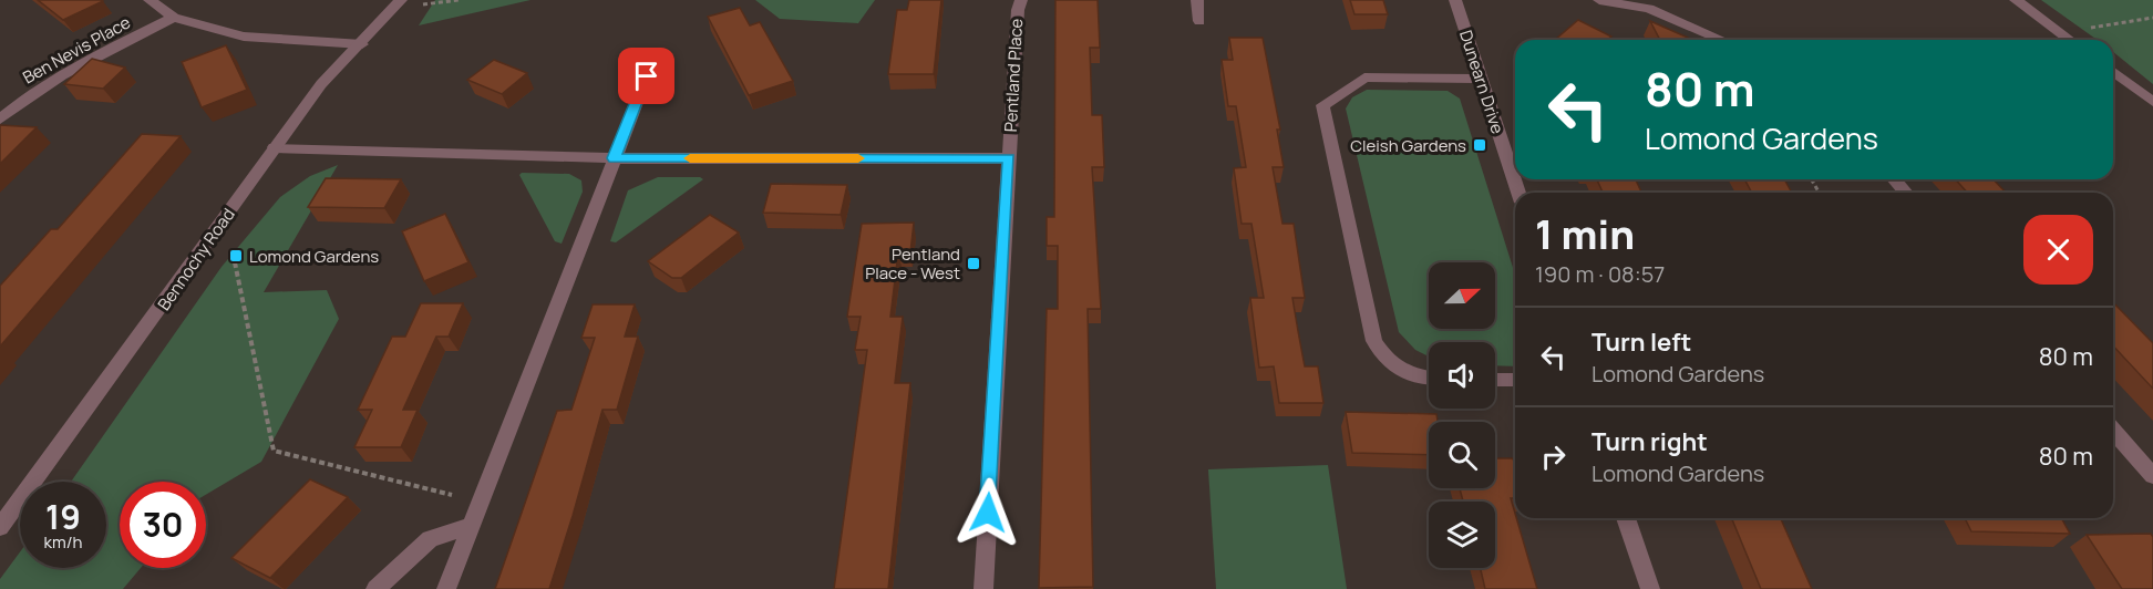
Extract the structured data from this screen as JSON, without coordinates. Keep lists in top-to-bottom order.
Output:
{
  "streets": {
    "street": [
      "Ben Nevis Place",
      "Pentland Place",
      "Dunearn Drive",
      "Bennochy Road"
    ]
  },
  "places": {
    "transit": ["Cleish Gardens", "Lomond Gardens", "Pentland Place - West"]
  },
  "north": "right",
  "page": {
    "turn": ["80 m", "Lomond Gardens"],
    "heading": ["1 min", "190 m · 08:57"],
    "list": [
      {
        "name": "Turn left",
        "note": "Lomond Gardens",
        "value": "80 m"
      },
      {
        "name": "Turn right",
        "note": "Lomond Gardens",
        "value": "80 m"
      }
    ],
    "speed": "19 km/h",
    "limit": "30"
  }
}
